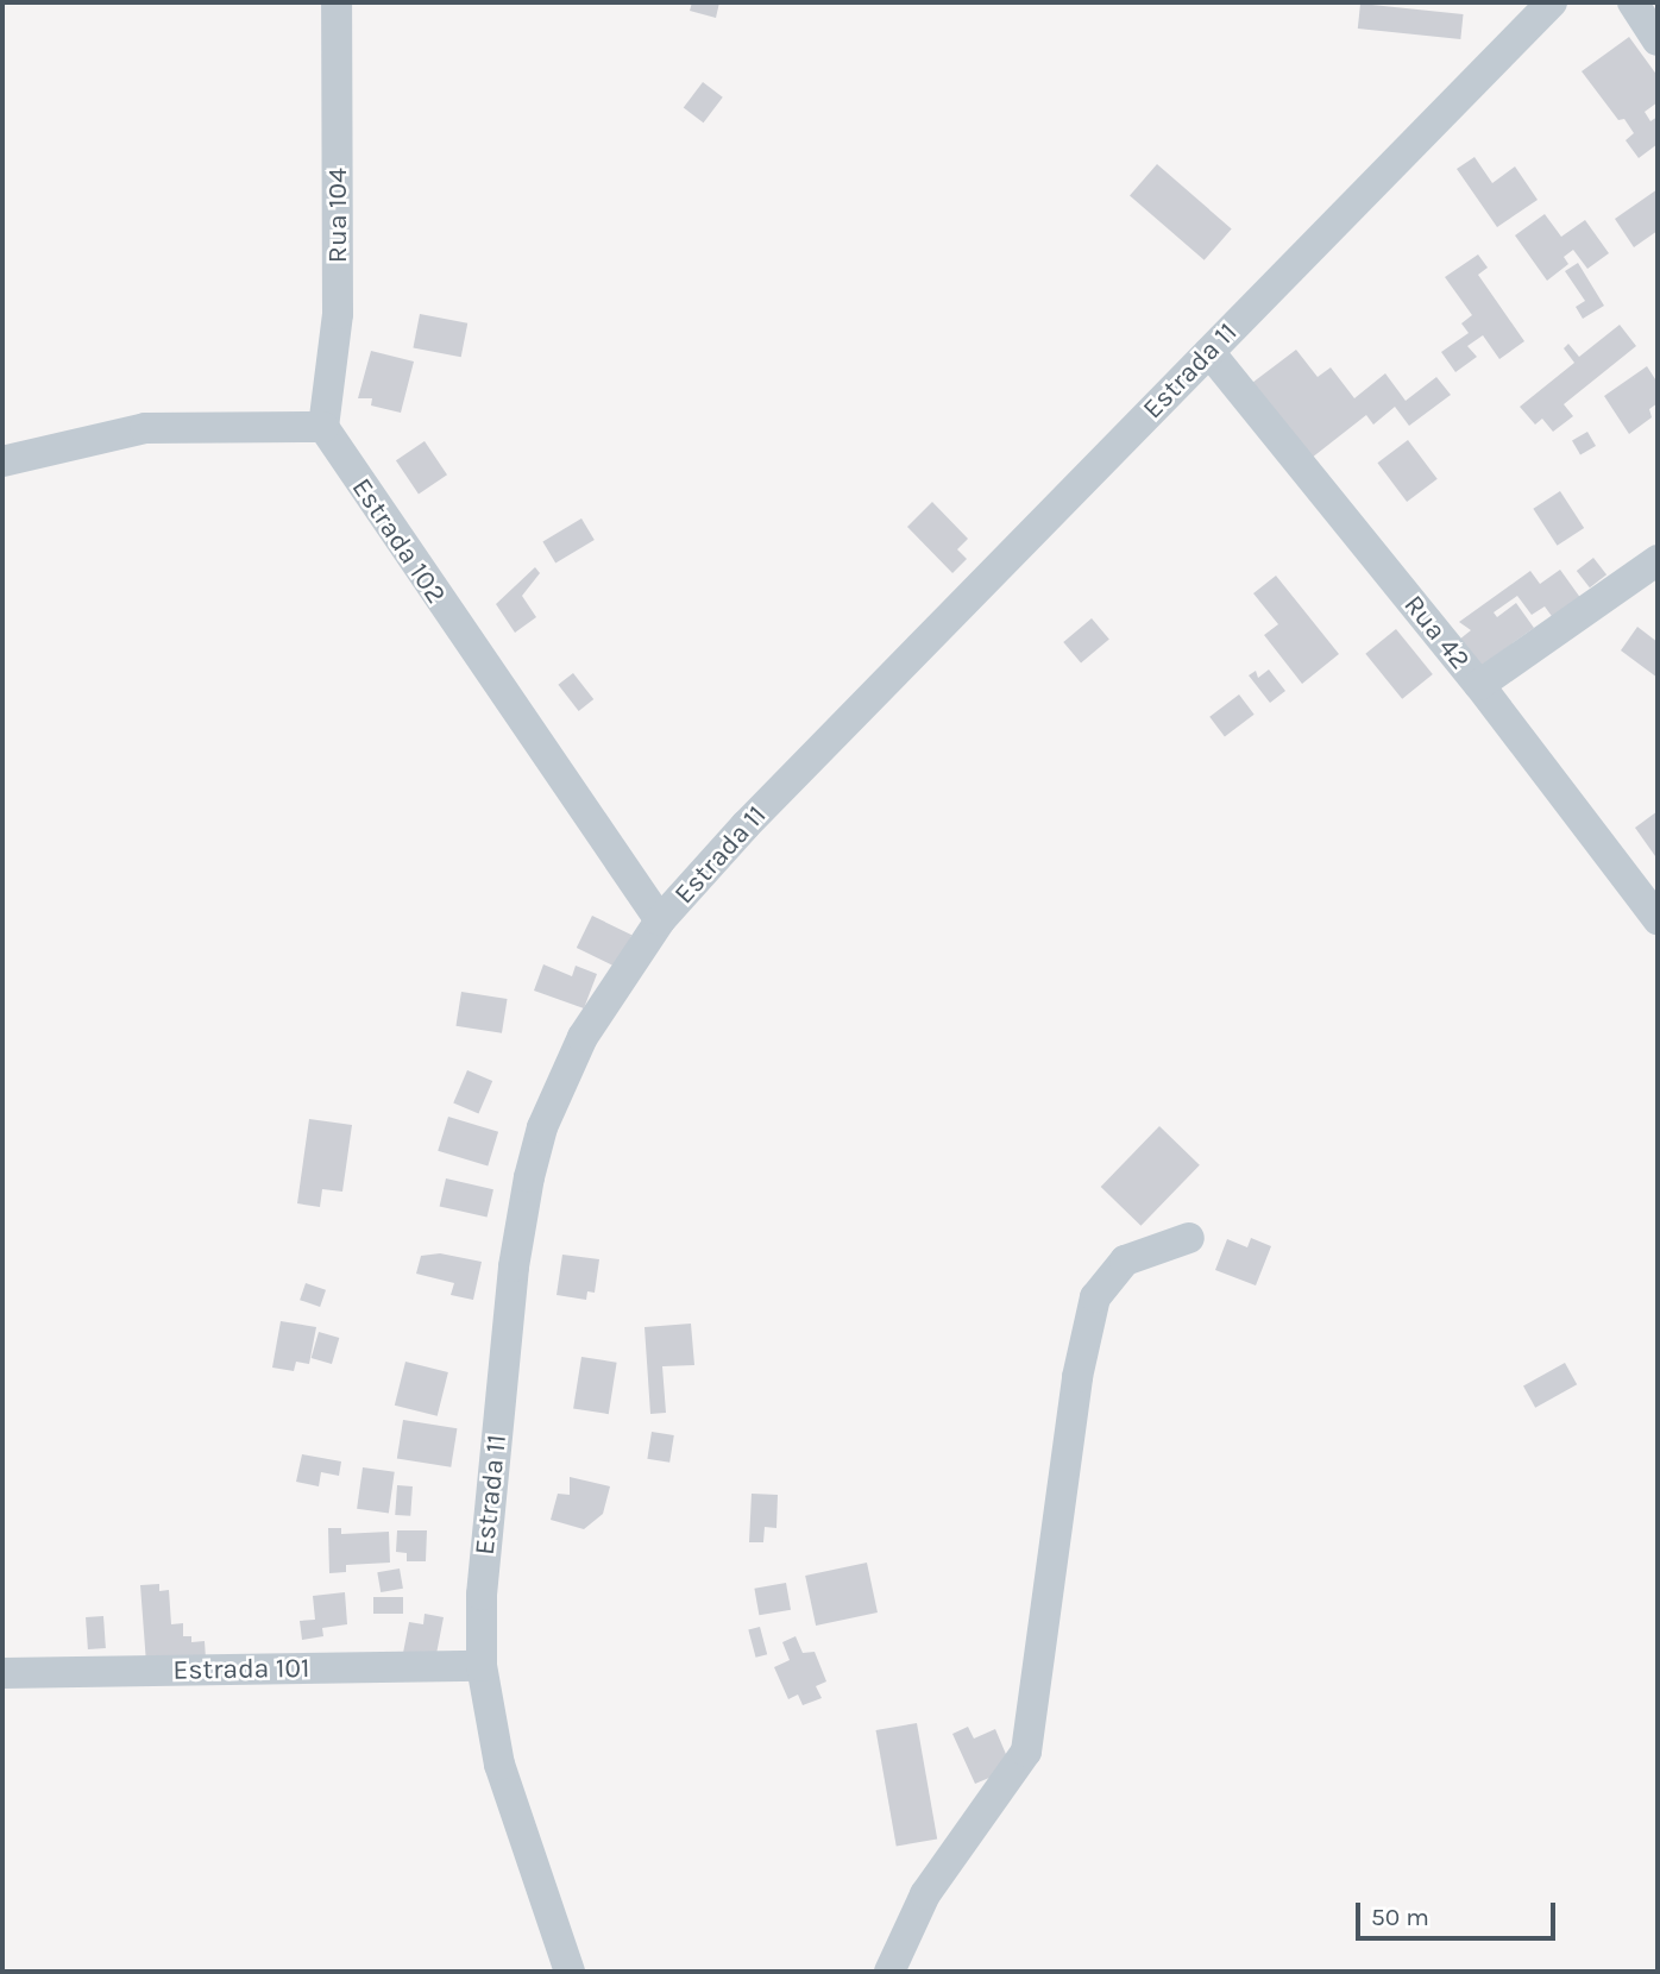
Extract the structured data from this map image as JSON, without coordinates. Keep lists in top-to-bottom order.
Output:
{
  "streets": {
    "street": [
      "Rua 104",
      "Estrada 11",
      "Estrada 102",
      "Rua 42",
      "Estrada 101"
    ]
  },
  "crossings": [
    ["Rua 104", "Estrada 102"],
    ["Estrada 11", "Estrada 102"],
    ["Estrada 11", "Rua 42"],
    ["Estrada 11", "Estrada 101"]
  ],
  "scale_bar": "50 m"
}
